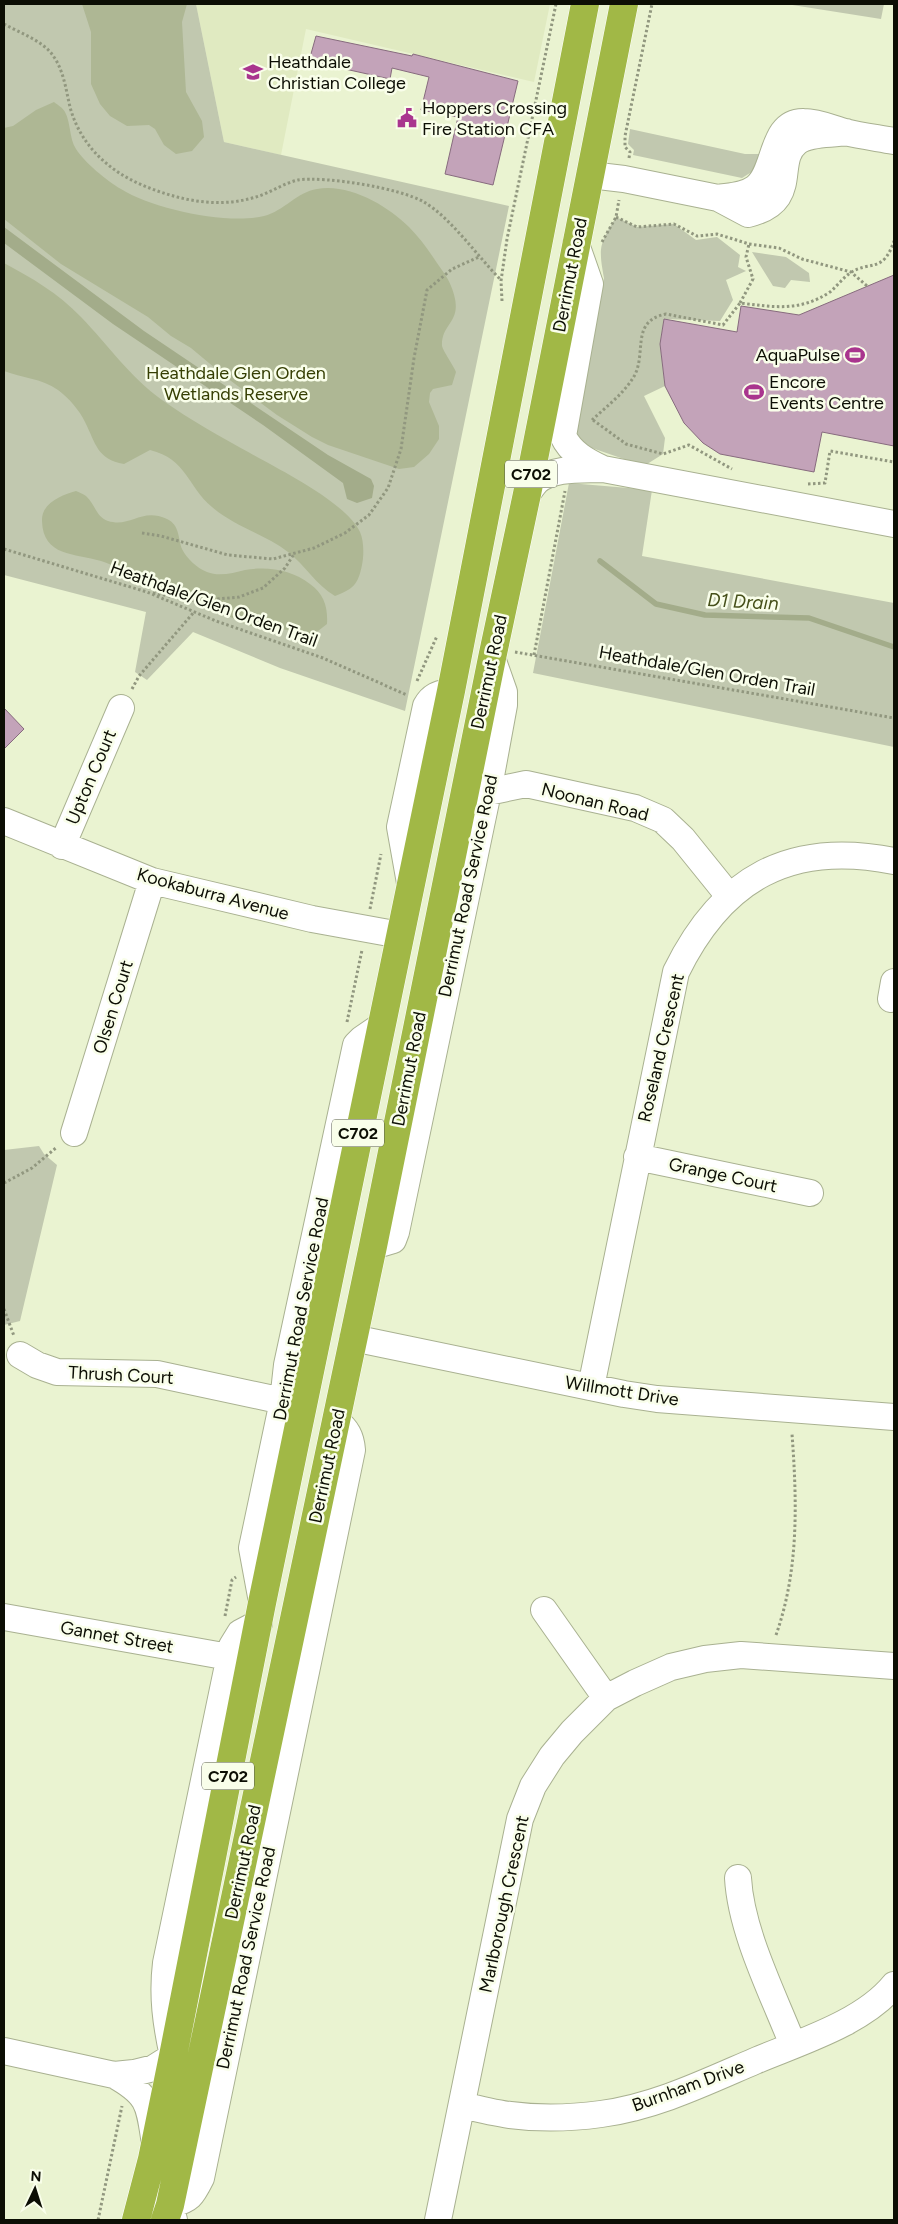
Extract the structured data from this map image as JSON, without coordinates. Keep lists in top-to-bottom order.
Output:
{
  "streets": {
    "highway": ["Derrimut Road", "C702"],
    "street": [
      "Upton Court",
      "Noonan Road",
      "Derrimut Road Service Road",
      "Kookaburra Avenue",
      "Olsen Court",
      "Roseland Crescent",
      "Grange Court",
      "Thrush Court",
      "Willmott Drive",
      "Gannet Street",
      "Marlborough Crescent",
      "Burnham Drive"
    ],
    "path": ["Heathdale/Glen Orden Trail"]
  },
  "crossings": [
    ["Derrimut Road", "Heathdale/Glen Orden Trail"],
    ["Derrimut Road", "Derrimut Road Service Road"],
    ["Derrimut Road", "Kookaburra Avenue"],
    ["Derrimut Road", "Willmott Drive"],
    ["Derrimut Road", "Gannet Street"],
    ["Heathdale/Glen Orden Trail", "Derrimut Road Service Road"],
    ["Upton Court", "Kookaburra Avenue"],
    ["Noonan Road", "Derrimut Road Service Road"],
    ["Noonan Road", "Roseland Crescent"],
    ["Derrimut Road Service Road", "Thrush Court"],
    ["Kookaburra Avenue", "Olsen Court"],
    ["Roseland Crescent", "Grange Court"],
    ["Roseland Crescent", "Willmott Drive"],
    ["Marlborough Crescent", "Burnham Drive"]
  ],
  "water": ["D1 Drain"],
  "parks": ["Heathdale Glen Orden Wetlands Reserve"],
  "places": {
    "school or university": ["Heathdale Christian College"],
    "public building": ["Hoppers Crossing Fire Station CFA"],
    "sports": ["AquaPulse", "Encore Events Centre"]
  },
  "north": "top"
}
